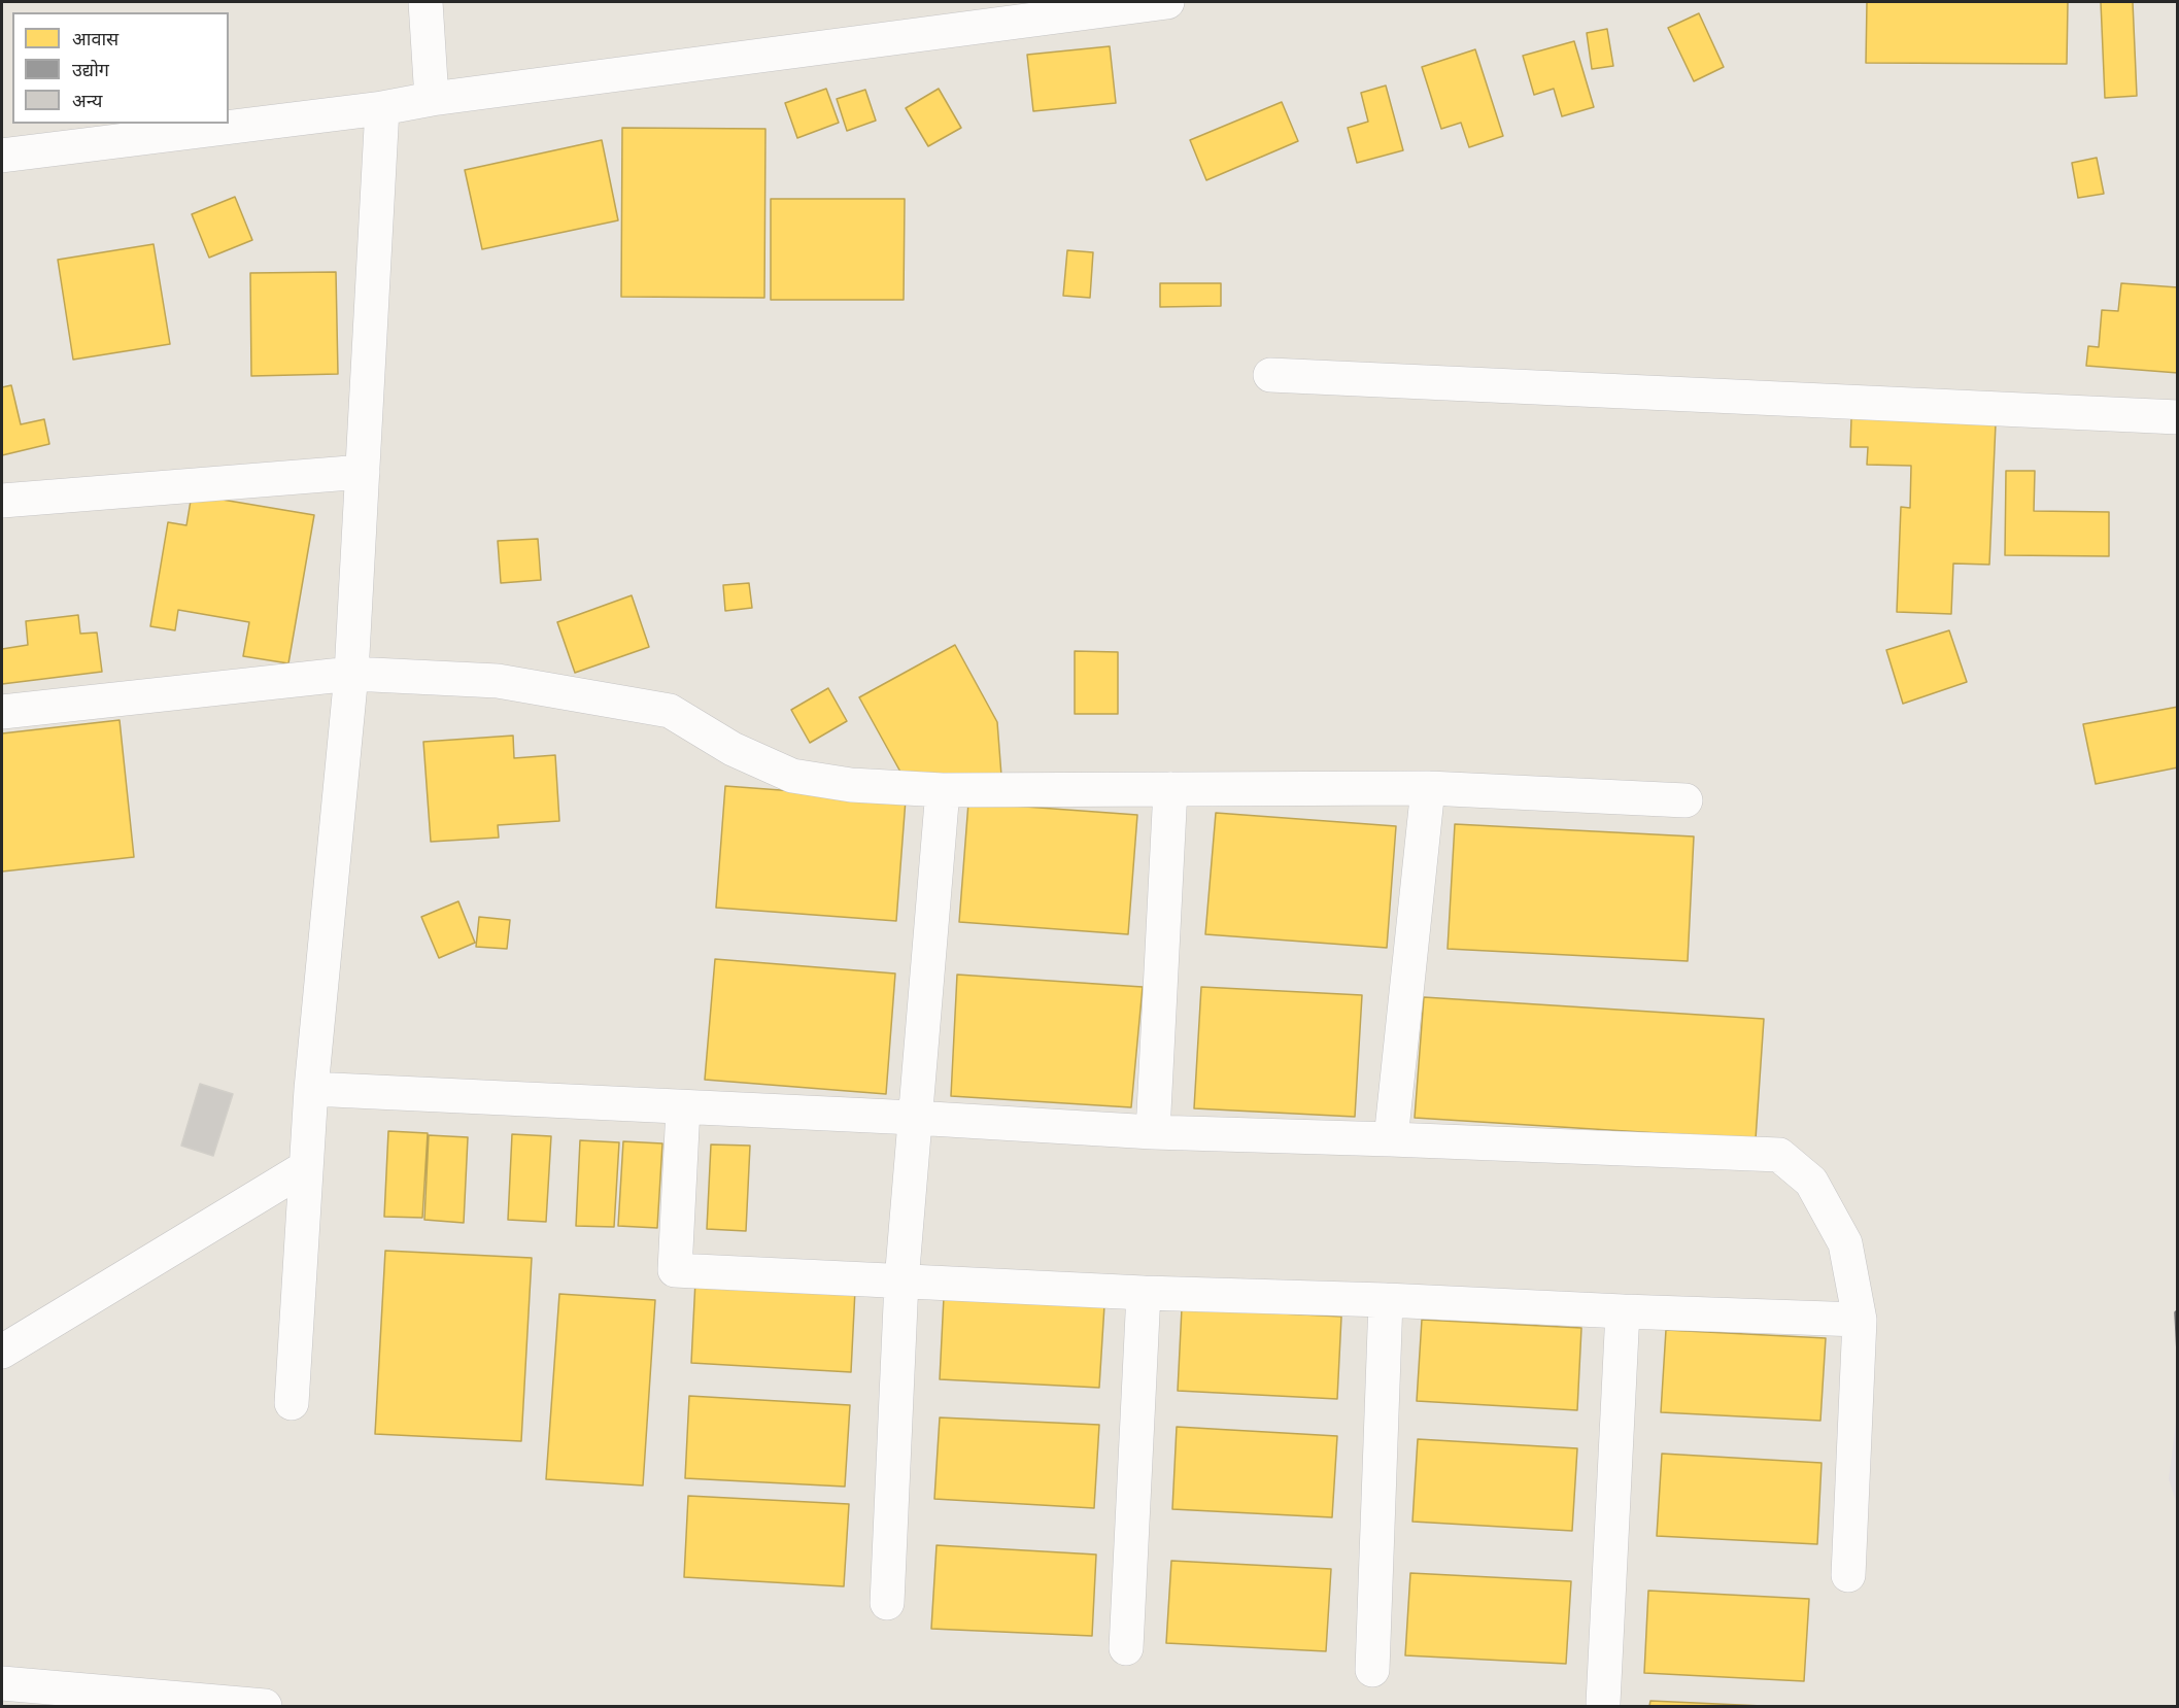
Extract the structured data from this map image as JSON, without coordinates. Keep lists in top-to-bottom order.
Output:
{
  "legend": ["आवास", "उद्योग", "अन्य"]
}
